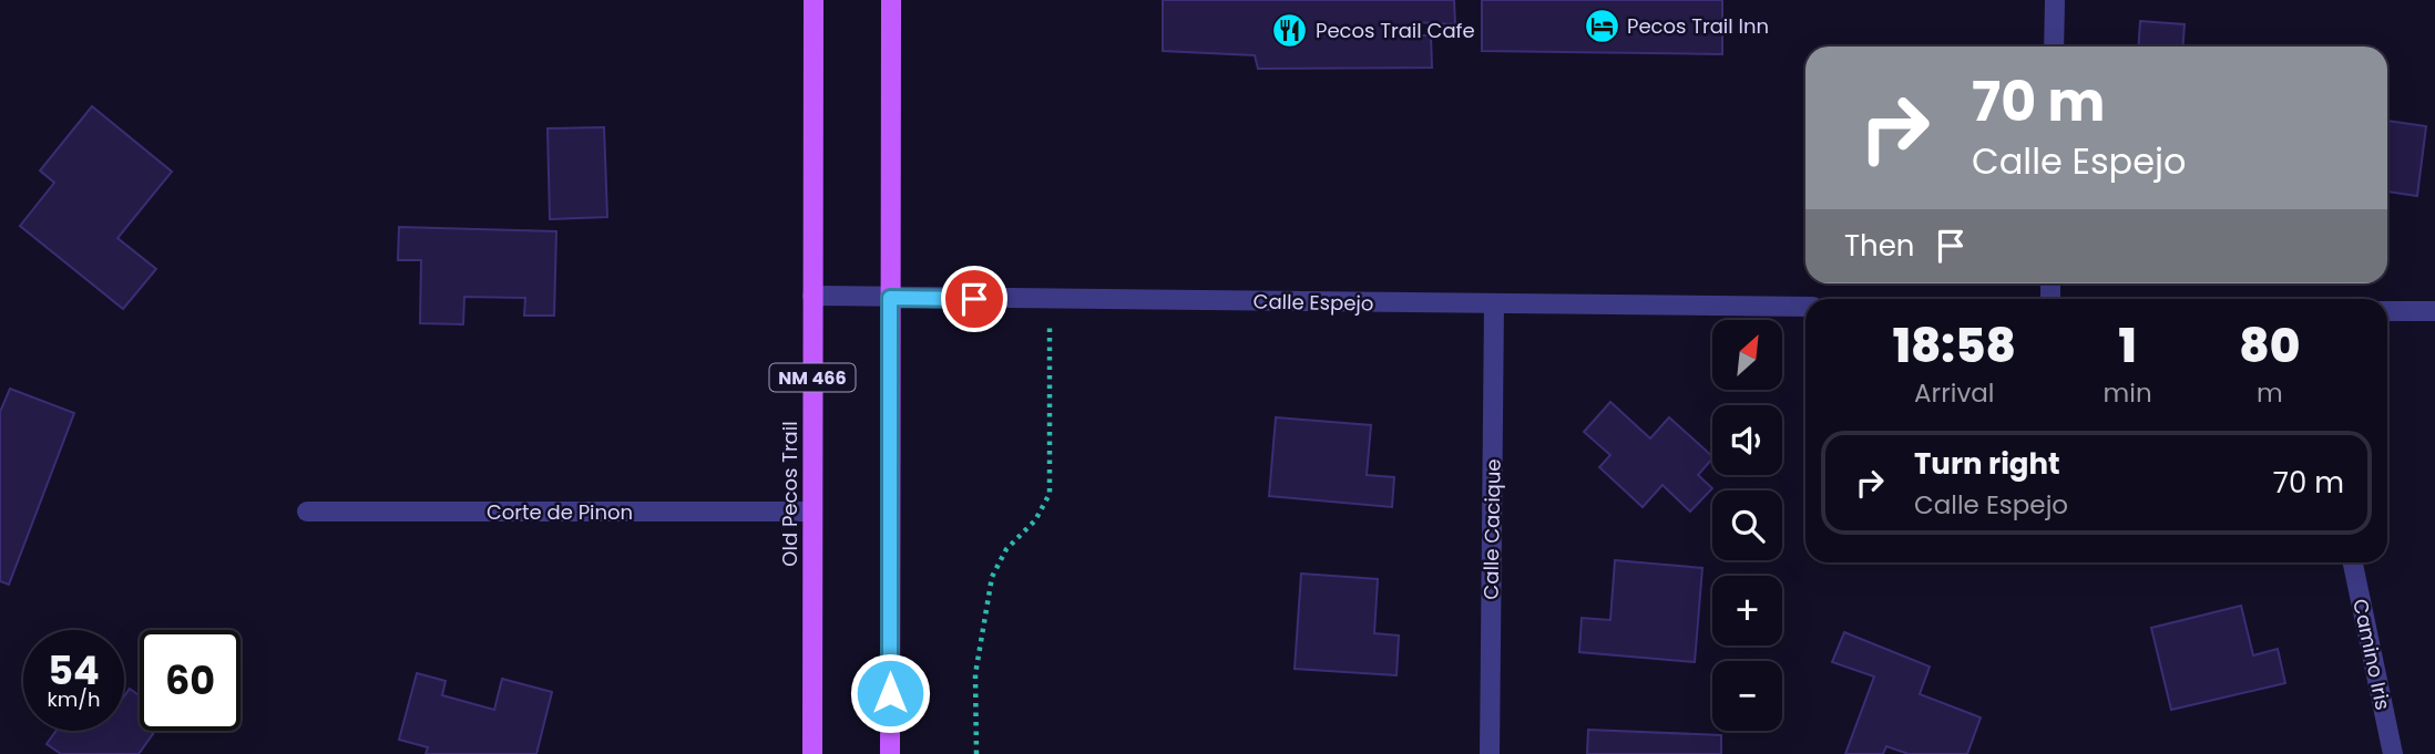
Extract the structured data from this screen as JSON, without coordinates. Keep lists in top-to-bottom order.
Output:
{
  "streets": {
    "main road": ["NM 466", "Old Pecos Trail"],
    "street": [
      "Calle Espejo",
      "Corte de Pinon",
      "Calle Cacique",
      "Camino Iris"
    ]
  },
  "crossings": [
    ["Calle Espejo", "Old Pecos Trail"],
    ["Calle Espejo", "Calle Cacique"],
    ["Old Pecos Trail", "Corte de Pinon"]
  ],
  "places": {
    "hotel": ["Pecos Trail Inn"],
    "restaurant": ["Pecos Trail Cafe"]
  },
  "north": "top right",
  "page": {
    "turn": ["70 m", "Calle Espejo"],
    "then": "Then",
    "eta": [
      "18:58",
      "Arrival",
      "1",
      "min",
      "80",
      "m"
    ],
    "map_buttons": ["+", "−"],
    "list": [
      {
        "name": "Turn right",
        "note": "Calle Espejo",
        "value": "70 m"
      }
    ],
    "speed": "54 km/h",
    "limit": "60"
  }
}
